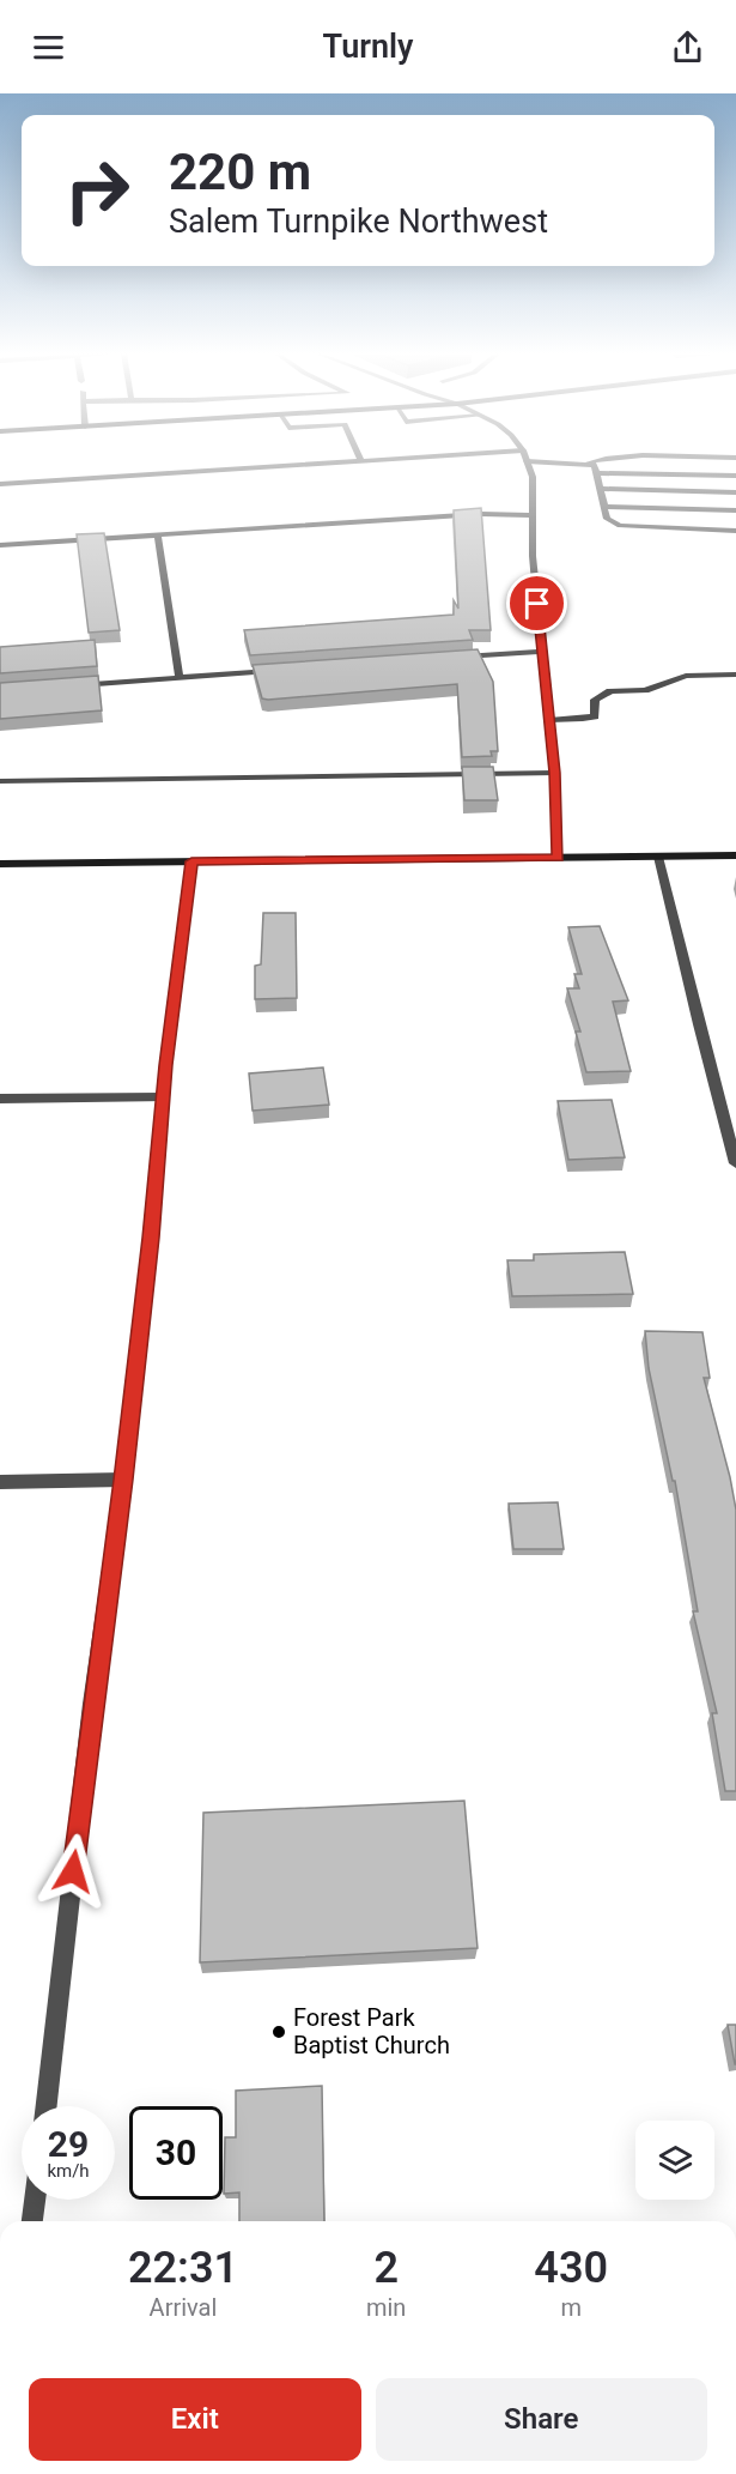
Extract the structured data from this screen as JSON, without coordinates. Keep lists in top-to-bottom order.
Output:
{
  "places": ["Forest Park Baptist Church"],
  "page": {
    "header": "Turnly",
    "turn": ["220 m", "Salem Turnpike Northwest"],
    "speed": "29 km/h",
    "limit": "30",
    "eta": [
      "22:31",
      "Arrival",
      "2",
      "min",
      "430",
      "m"
    ],
    "buttons": ["Exit", "Share"]
  }
}
